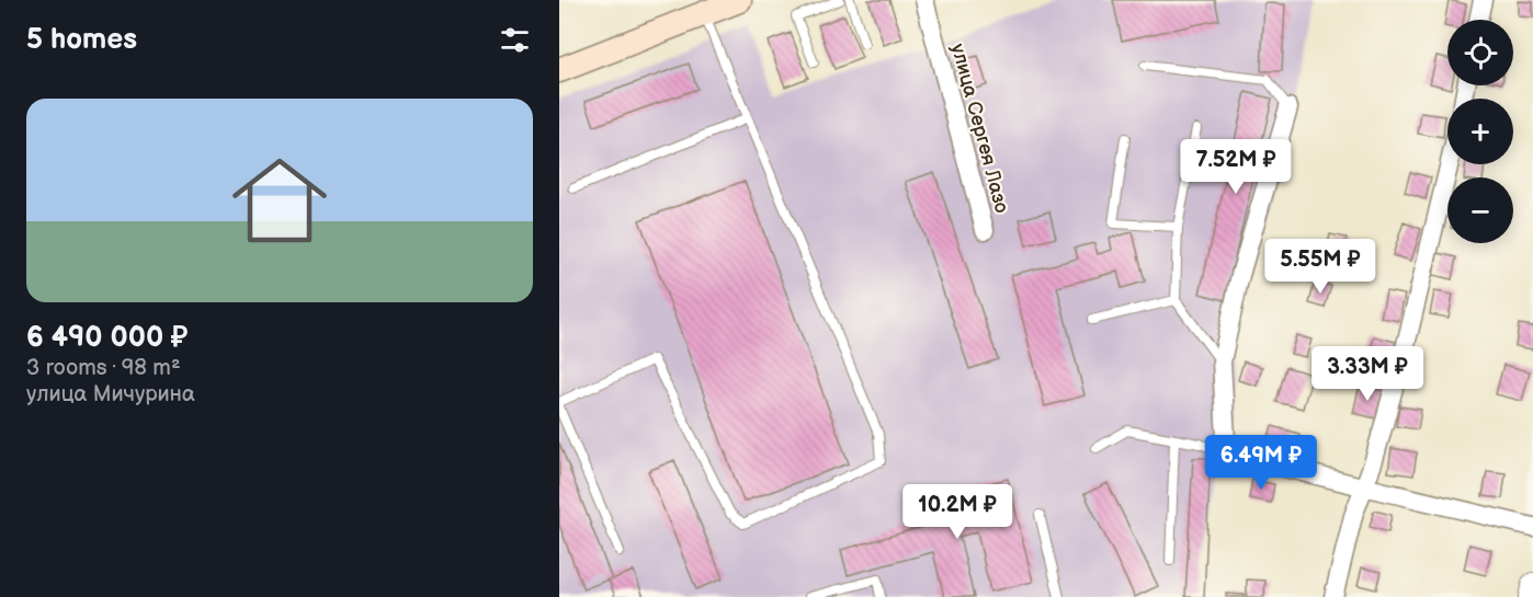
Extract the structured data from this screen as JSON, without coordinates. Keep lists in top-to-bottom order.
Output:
{
  "streets": {
    "street": ["улица Сергея Лазо"]
  },
  "page": {
    "heading": "5 homes",
    "map_buttons": ["+", "−"],
    "list": [
      {
        "name": "6 490 000 ₽",
        "note": "3 rooms · 98 m² · улица Мичурина"
      }
    ],
    "price": [
      "7.52M ₽",
      "5.55M ₽",
      "3.33M ₽",
      "6.49M ₽",
      "10.2M ₽"
    ]
  }
}
